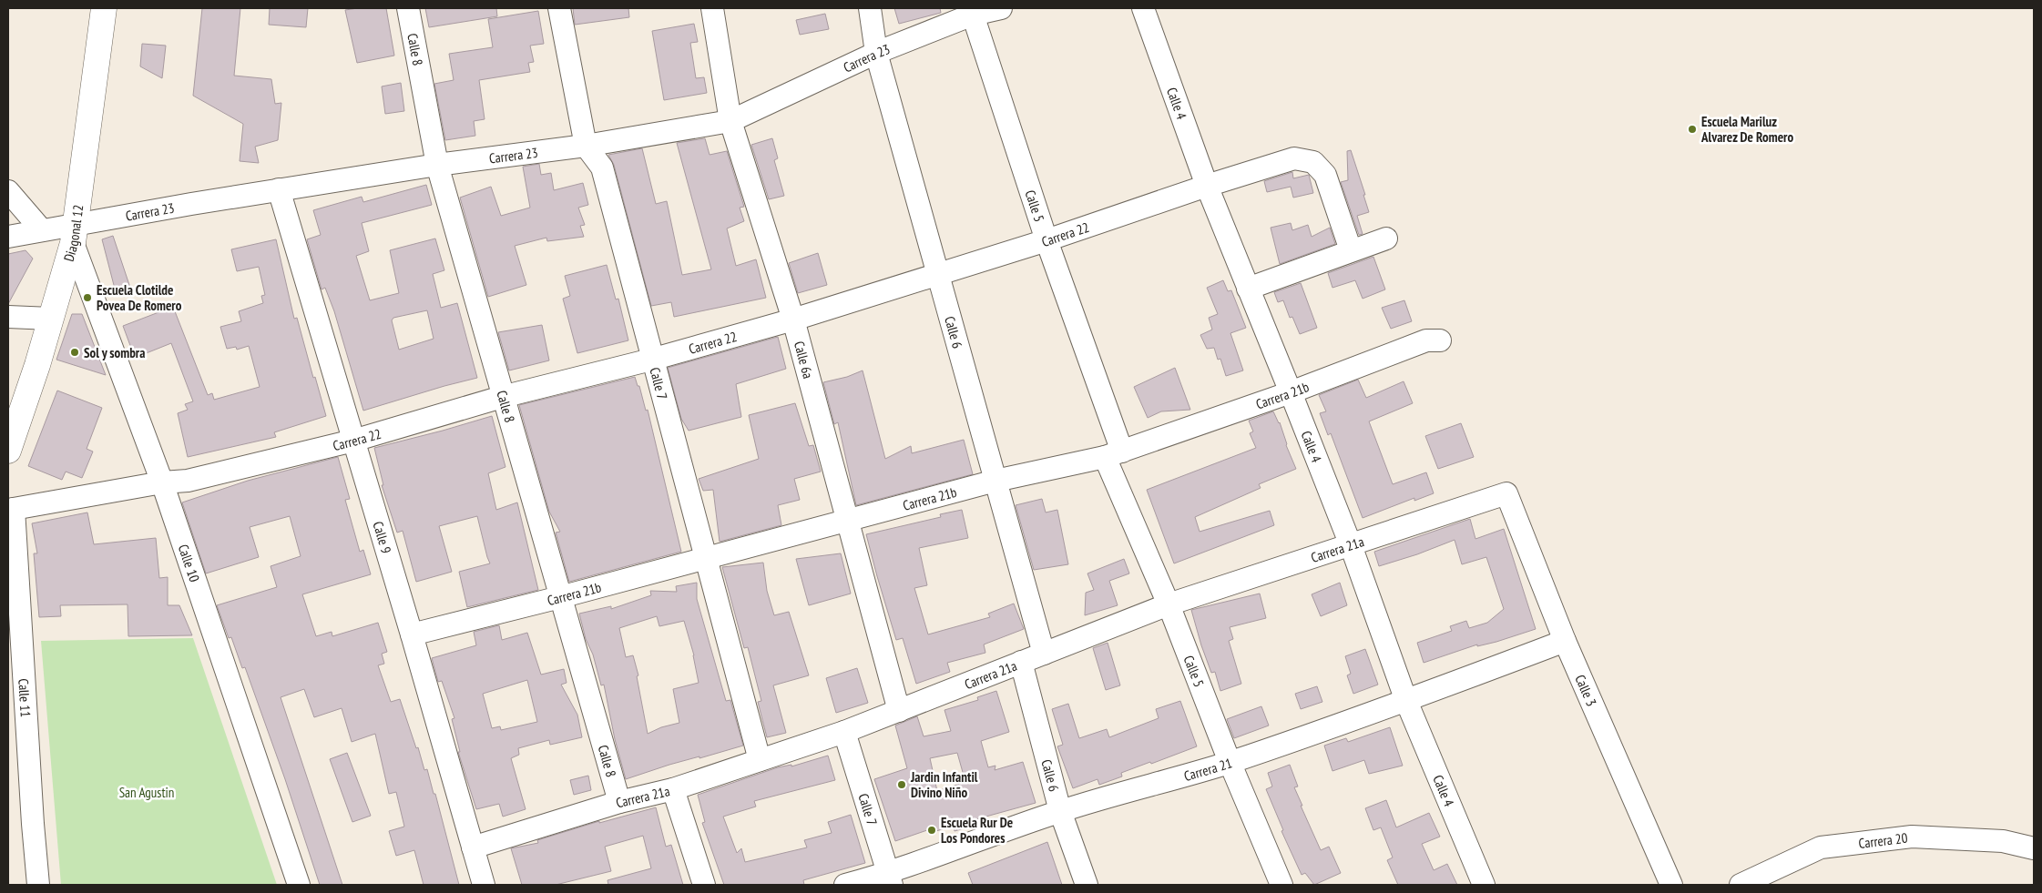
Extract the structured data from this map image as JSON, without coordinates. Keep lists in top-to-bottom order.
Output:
{
  "streets": {
    "highway": ["Diagonal 12"],
    "street": [
      "Calle 8",
      "Carrera 23",
      "Calle 4",
      "Calle 5",
      "Carrera 22",
      "Calle 6",
      "Calle 6a",
      "Calle 7",
      "Carrera 21b",
      "Calle 9",
      "Carrera 21a",
      "Calle 10",
      "Calle 3",
      "Calle 11",
      "Carrera 21",
      "Carrera 20"
    ]
  },
  "crossings": [
    ["Calle 8", "Carrera 23"],
    ["Calle 8", "Carrera 22"],
    ["Calle 8", "Carrera 21b"],
    ["Calle 8", "Carrera 21a"],
    ["Carrera 23", "Calle 5"],
    ["Carrera 23", "Diagonal 12"],
    ["Carrera 23", "Calle 6"],
    ["Carrera 23", "Calle 6a"],
    ["Carrera 23", "Calle 7"],
    ["Carrera 23", "Calle 9"],
    ["Carrera 23", "Calle 10"],
    ["Calle 4", "Carrera 22"],
    ["Calle 4", "Carrera 21b"],
    ["Calle 4", "Carrera 21a"],
    ["Calle 4", "Carrera 21"],
    ["Calle 5", "Carrera 22"],
    ["Calle 5", "Carrera 21b"],
    ["Calle 5", "Carrera 21a"],
    ["Calle 5", "Carrera 21"],
    ["Diagonal 12", "Calle 10"],
    ["Carrera 22", "Calle 6"],
    ["Carrera 22", "Calle 6a"],
    ["Carrera 22", "Calle 7"],
    ["Carrera 22", "Calle 9"],
    ["Carrera 22", "Calle 10"],
    ["Carrera 22", "Calle 11"],
    ["Calle 6", "Carrera 21b"],
    ["Calle 6", "Carrera 21a"],
    ["Calle 6", "Carrera 21"],
    ["Calle 6a", "Carrera 21b"],
    ["Calle 6a", "Carrera 21a"],
    ["Calle 7", "Carrera 21b"],
    ["Calle 7", "Carrera 21a"],
    ["Calle 7", "Carrera 21"],
    ["Carrera 21b", "Calle 9"],
    ["Calle 9", "Carrera 21a"],
    ["Carrera 21a", "Calle 3"],
    ["Calle 3", "Carrera 21"]
  ],
  "parks": ["San Agustin"],
  "places": [
    "Escuela Mariluz Alvarez De Romero",
    "Escuela Clotilde Povea De Romero",
    "Sol y sombra",
    "Jardin Infantil Divino Niño",
    "Escuela Rur De Los Pondores"
  ]
}
